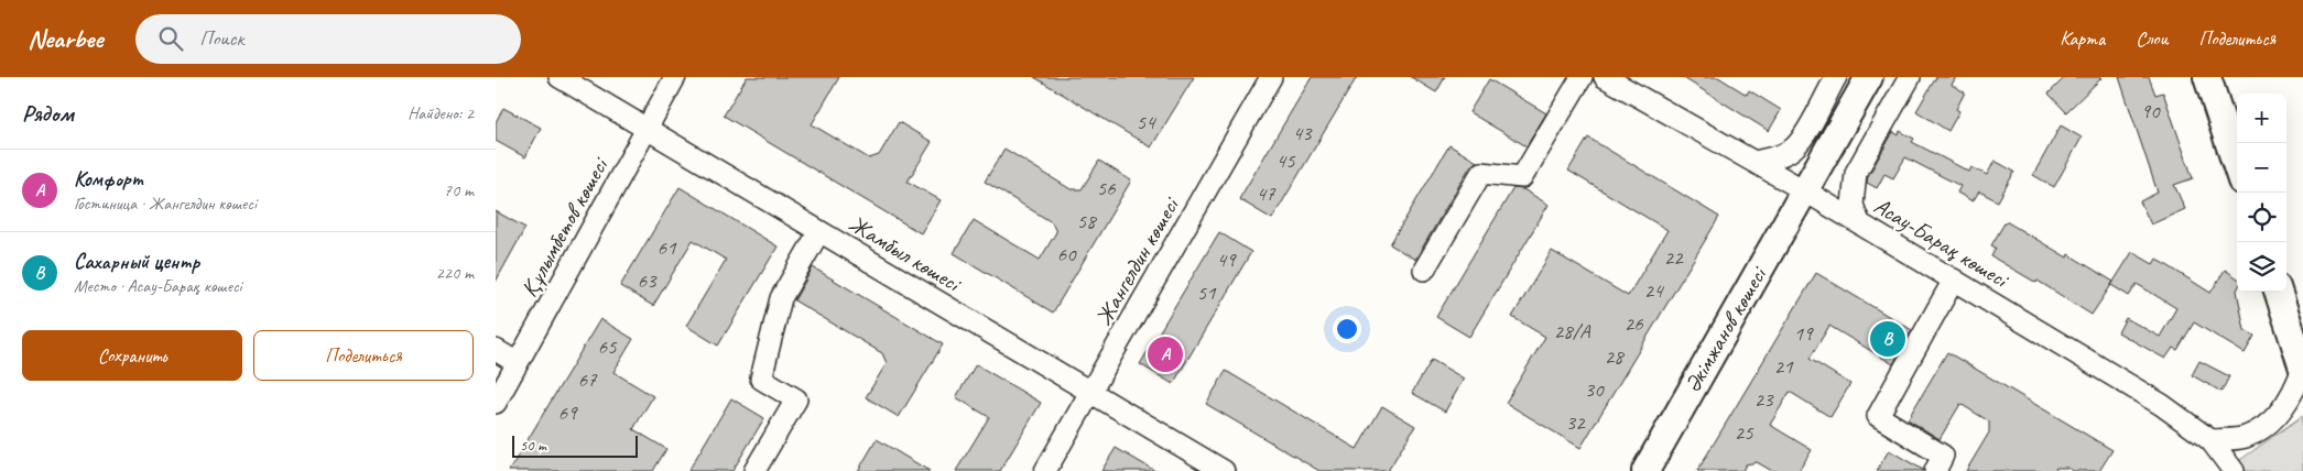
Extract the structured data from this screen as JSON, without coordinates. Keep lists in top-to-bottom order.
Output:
{
  "streets": {
    "main road": ["Әкімжанов көшесі"],
    "street": [
      "Құлымбетов көшесі",
      "Асау-Барақ көшесі",
      "Жамбыл көшесі",
      "Жангелдин көшесі"
    ]
  },
  "crossings": [
    ["Құлымбетов көшесі", "Жамбыл көшесі"],
    ["Асау-Барақ көшесі", "Әкімжанов көшесі"],
    ["Жамбыл көшесі", "Жангелдин көшесі"]
  ],
  "house_numbers": [
    "90",
    "54",
    "43",
    "45",
    "56",
    "47",
    "58",
    "61",
    "60",
    "22",
    "49",
    "63",
    "24",
    "51",
    "26",
    "28/А",
    "19",
    "65",
    "28",
    "21",
    "67",
    "30",
    "23",
    "69",
    "32",
    "25"
  ],
  "scale_bar": "50 m",
  "page": {
    "header": "Nearbee",
    "search": "Поиск",
    "nav": ["Карта", "Слои", "Поделиться"],
    "heading": ["Рядом", "Найдено: 2"],
    "map_buttons": ["+", "−"],
    "list": [
      {
        "mark": "A",
        "name": "Комфорт",
        "note": "Гостиница · Жангелдин көшесі",
        "value": "70 m"
      },
      {
        "mark": "B",
        "name": "Сахарный центр",
        "note": "Место · Асау-Барақ көшесі",
        "value": "220 m"
      }
    ],
    "buttons": ["Сохранить", "Поделиться"],
    "pins": ["B", "A"],
    "scale": "50 m"
  }
}
